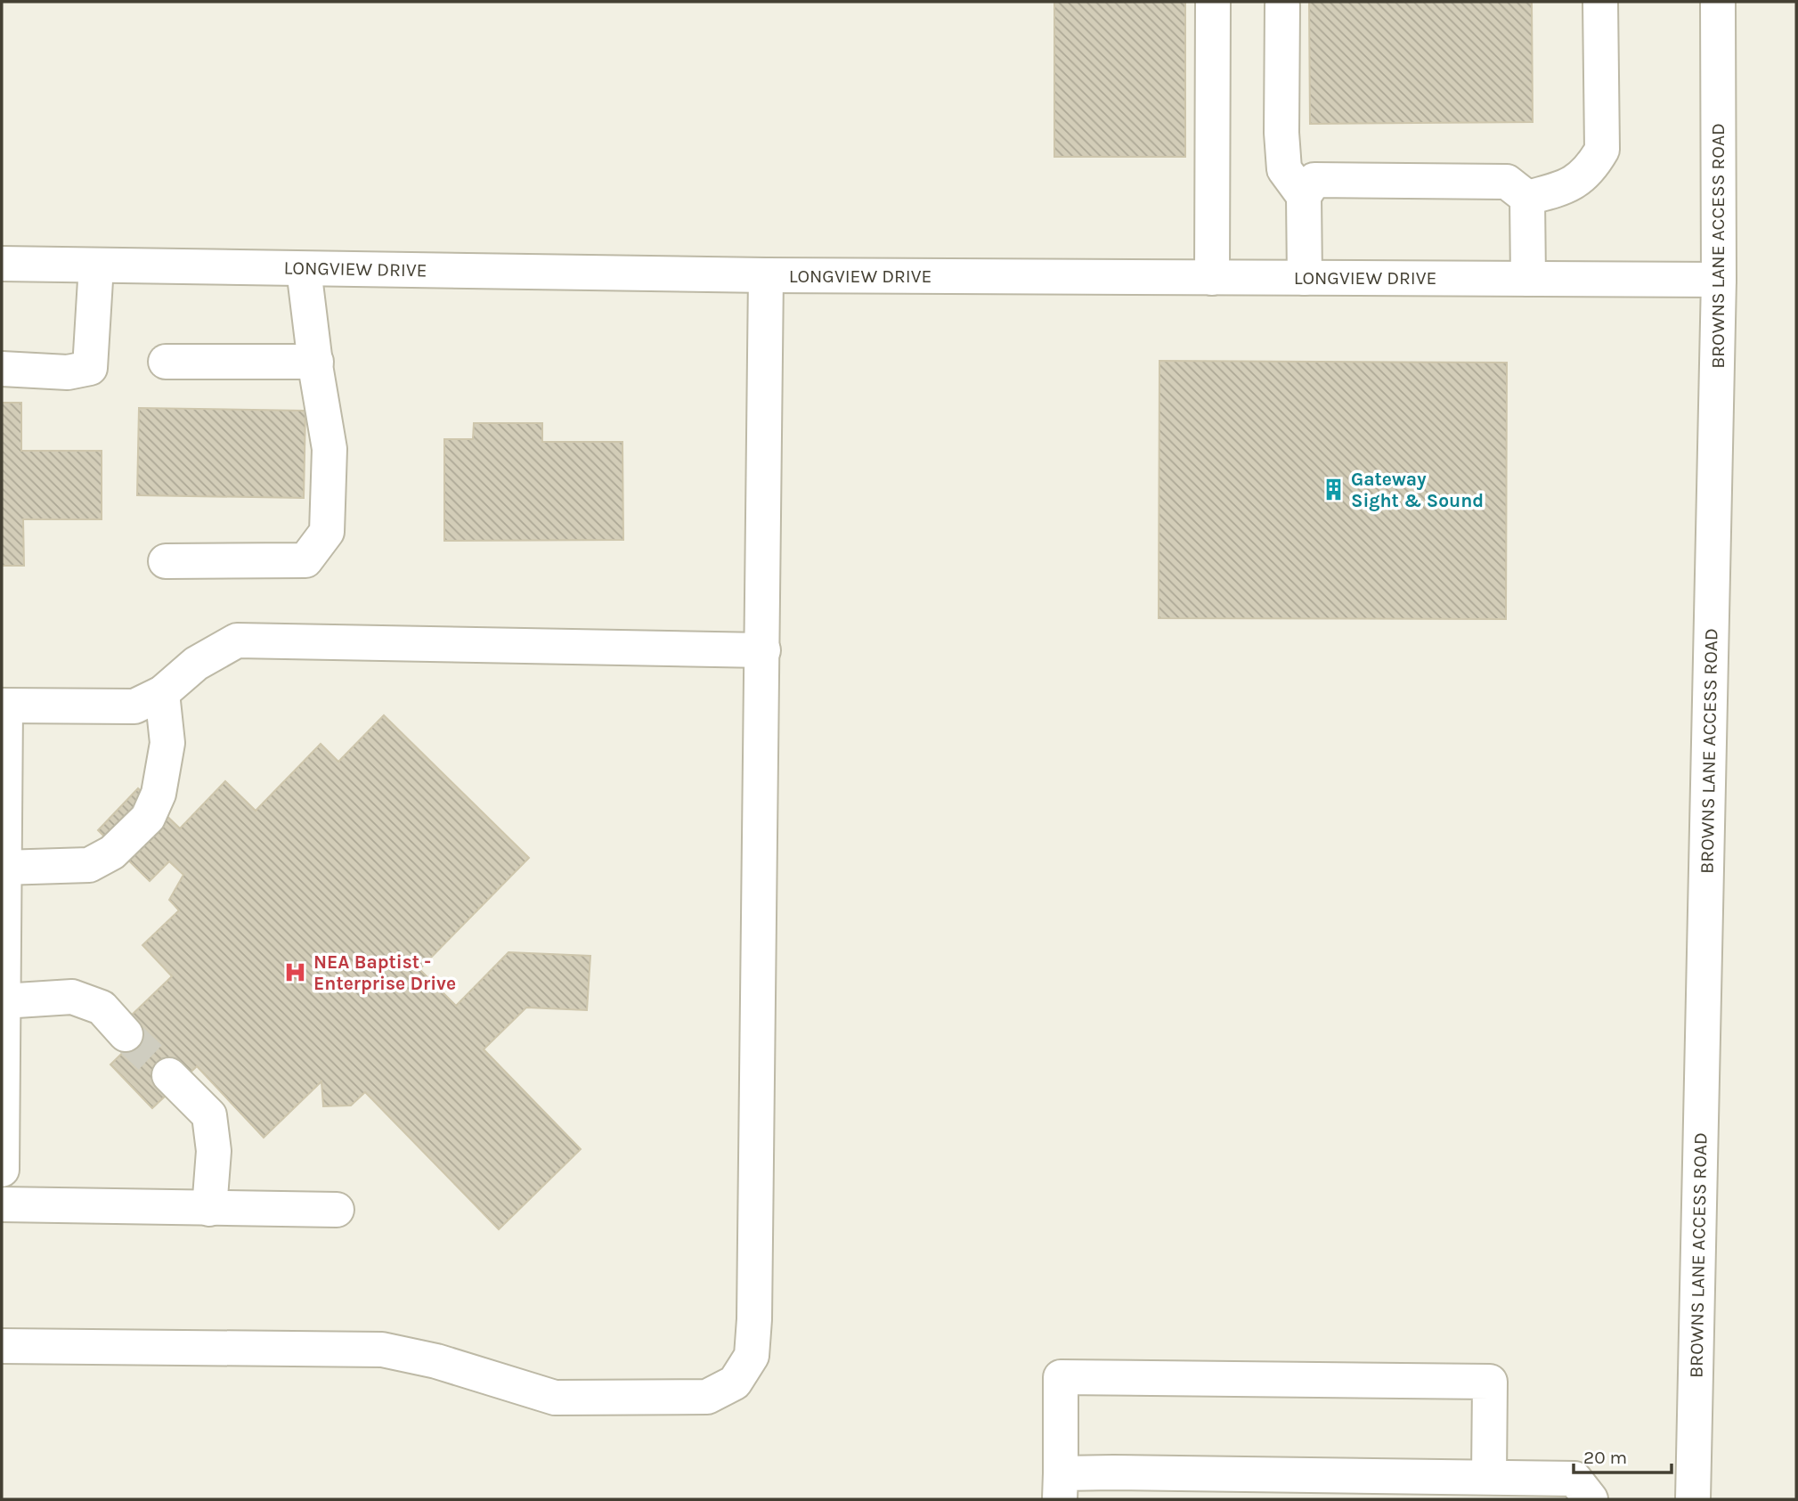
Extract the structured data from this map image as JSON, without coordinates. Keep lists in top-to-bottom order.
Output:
{
  "streets": {
    "street": ["BROWNS LANE ACCESS ROAD", "LONGVIEW DRIVE"]
  },
  "crossings": [
    ["BROWNS LANE ACCESS ROAD", "LONGVIEW DRIVE"]
  ],
  "places": {
    "building": ["Gateway Sight & Sound"],
    "hospital": ["NEA Baptist - Enterprise Drive"]
  },
  "scale_bar": "20 m"
}
